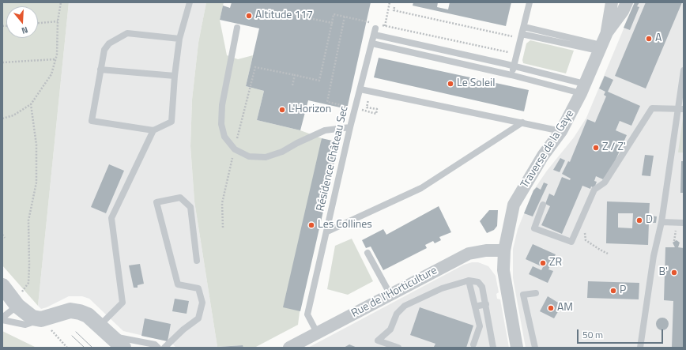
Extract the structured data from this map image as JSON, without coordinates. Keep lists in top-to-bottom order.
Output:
{
  "streets": {
    "street": ["Traverse de la Gaye", "Rue de l'Horticulture"],
    "lane": ["Résidence Château Sec"]
  },
  "crossings": [
    ["Traverse de la Gaye", "Résidence Château Sec"],
    ["Traverse de la Gaye", "Rue de l'Horticulture"],
    ["Résidence Château Sec", "Rue de l'Horticulture"]
  ],
  "places": [
    "Altitude 117",
    "A",
    "Le Soleil",
    "L'Horizon",
    "Z / Z'",
    "D",
    "Les Collines",
    "ZR",
    "B'",
    "P",
    "AM"
  ],
  "scale_bar": "50 m",
  "north": "bottom"
}
